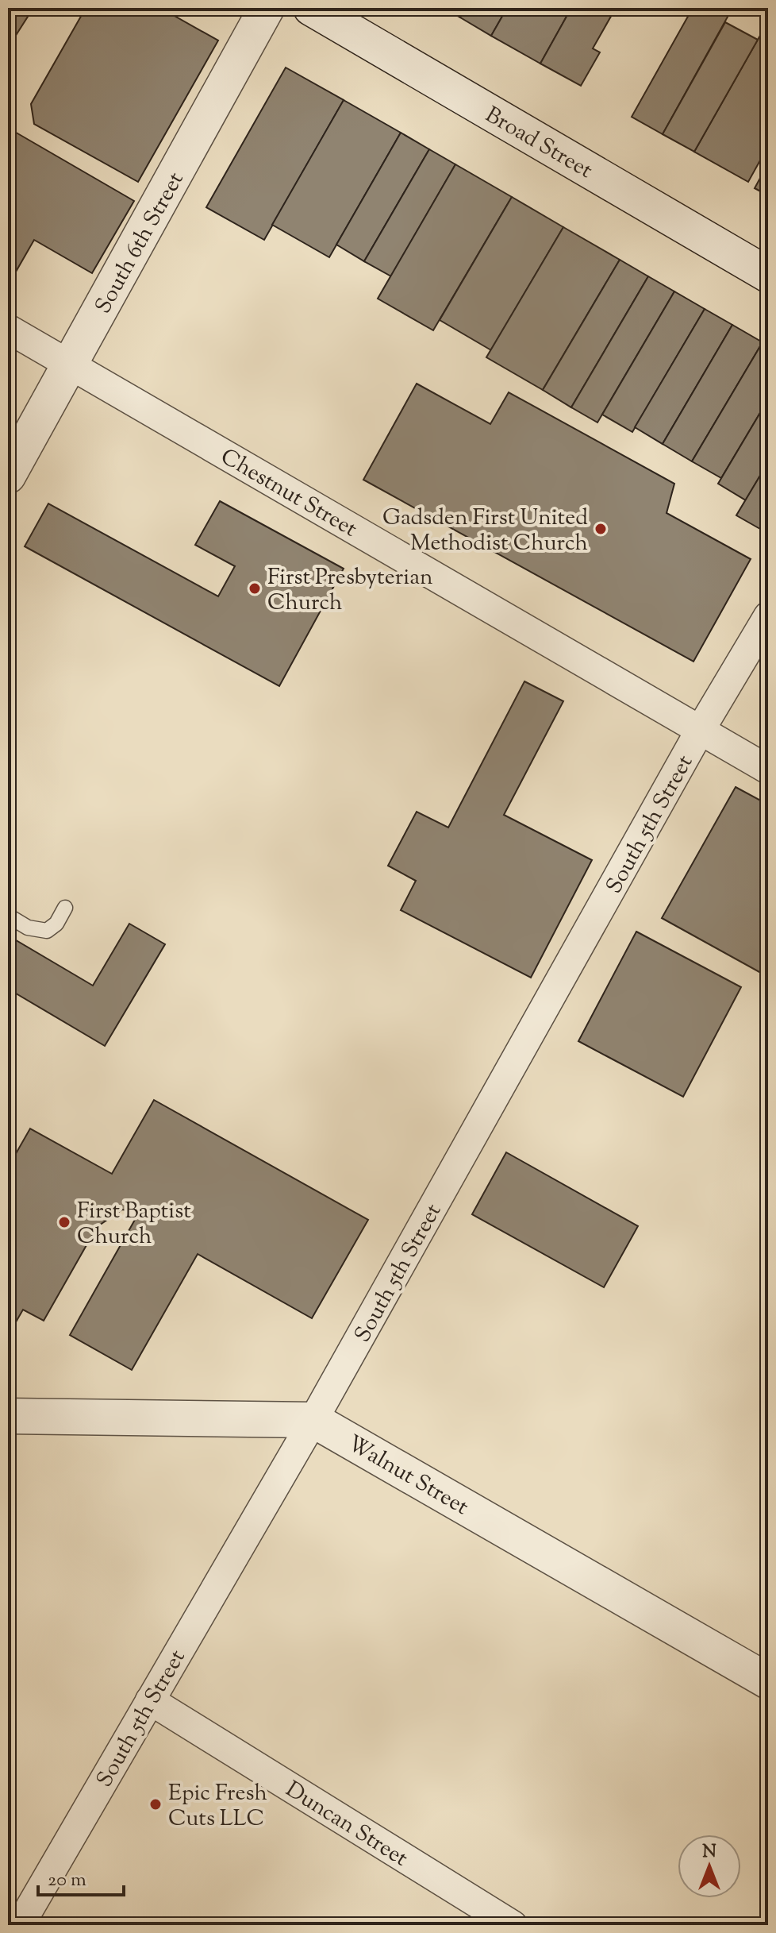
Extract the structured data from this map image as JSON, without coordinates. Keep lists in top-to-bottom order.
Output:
{
  "streets": {
    "street": [
      "Broad Street",
      "South 6th Street",
      "Chestnut Street",
      "South 5th Street",
      "Walnut Street",
      "Duncan Street"
    ]
  },
  "crossings": [
    ["South 6th Street", "Chestnut Street"],
    ["Chestnut Street", "South 5th Street"],
    ["South 5th Street", "Walnut Street"],
    ["South 5th Street", "Duncan Street"]
  ],
  "places": [
    "Gadsden First United Methodist Church",
    "First Presbyterian Church",
    "First Baptist Church",
    "Epic Fresh Cuts LLC"
  ],
  "scale_bar": "20 m",
  "north": "top"
}
